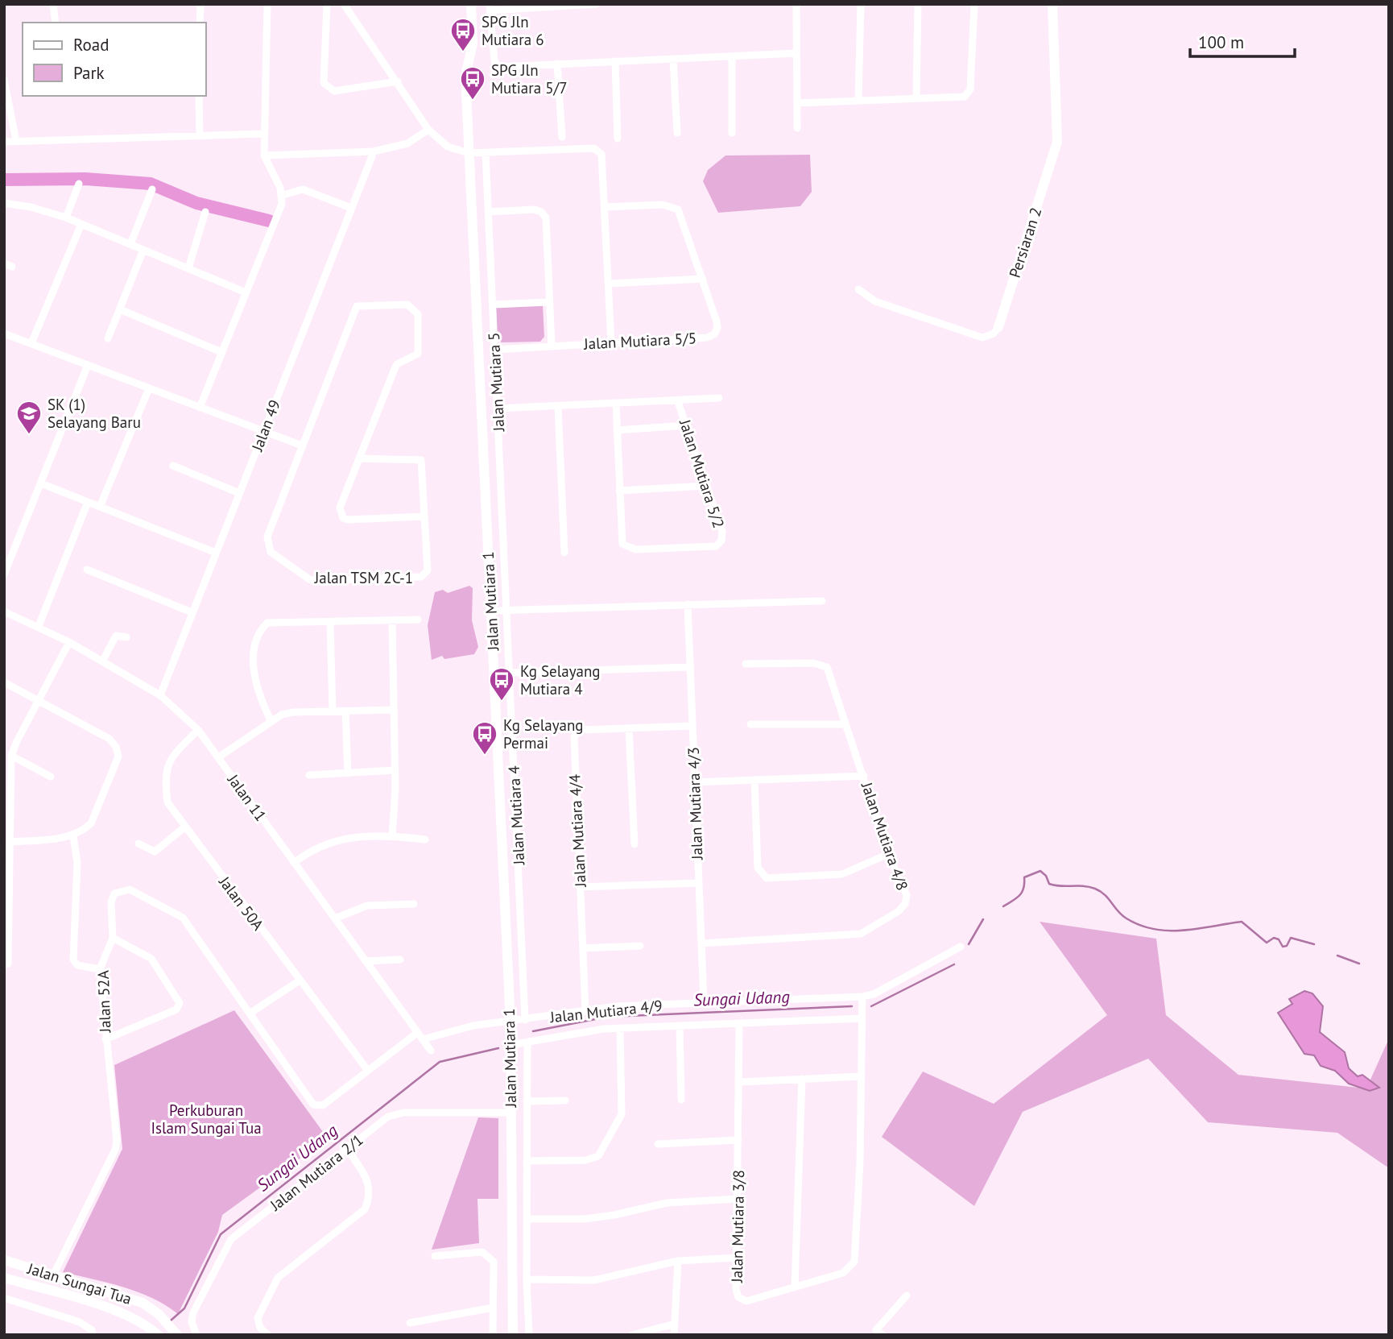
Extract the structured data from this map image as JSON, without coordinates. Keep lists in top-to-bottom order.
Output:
{
  "streets": {
    "street": [
      "Persiaran 2",
      "Jalan Mutiara 5/5",
      "Jalan Mutiara 5",
      "Jalan 49",
      "Jalan Mutiara 5/2",
      "Jalan TSM 2C-1",
      "Jalan Mutiara 1",
      "Jalan 11",
      "Jalan Mutiara 4/3",
      "Jalan Mutiara 4",
      "Jalan Mutiara 4/4",
      "Jalan Mutiara 4/8",
      "Jalan 50A",
      "Jalan 52A",
      "Jalan Mutiara 4/9",
      "Jalan Mutiara 2/1",
      "Jalan Mutiara 3/8",
      "Jalan Sungai Tua"
    ]
  },
  "crossings": [
    ["Jalan Mutiara 5/5", "Jalan Mutiara 5"],
    ["Jalan Mutiara 5", "Jalan Mutiara 4"],
    ["Jalan 49", "Jalan 11"],
    ["Jalan Mutiara 1", "Jalan Mutiara 4/9"],
    ["Jalan Mutiara 1", "Jalan Mutiara 2/1"],
    ["Jalan 11", "Jalan 50A"],
    ["Jalan 11", "Jalan Mutiara 4/9"],
    ["Jalan Mutiara 4/3", "Jalan Mutiara 4/4"],
    ["Jalan Mutiara 4/3", "Jalan Mutiara 4/8"],
    ["Jalan Mutiara 4/3", "Jalan Mutiara 4/9"],
    ["Jalan Mutiara 4", "Jalan Mutiara 4/9"],
    ["Jalan Mutiara 4/4", "Jalan Mutiara 4/9"],
    ["Jalan 50A", "Jalan 52A"],
    ["Jalan 52A", "Jalan Sungai Tua"]
  ],
  "water": ["Sungai Udang"],
  "parks": ["Perkuburan Islam Sungai Tua"],
  "places": {
    "bus stop": [
      "SPG Jln Mutiara 6",
      "SPG Jln Mutiara 5/7",
      "Kg Selayang Mutiara 4",
      "Kg Selayang Permai"
    ],
    "school or university": ["SK (1) Selayang Baru"]
  },
  "legend": ["Road", "Park"],
  "scale_bar": "100 m"
}
